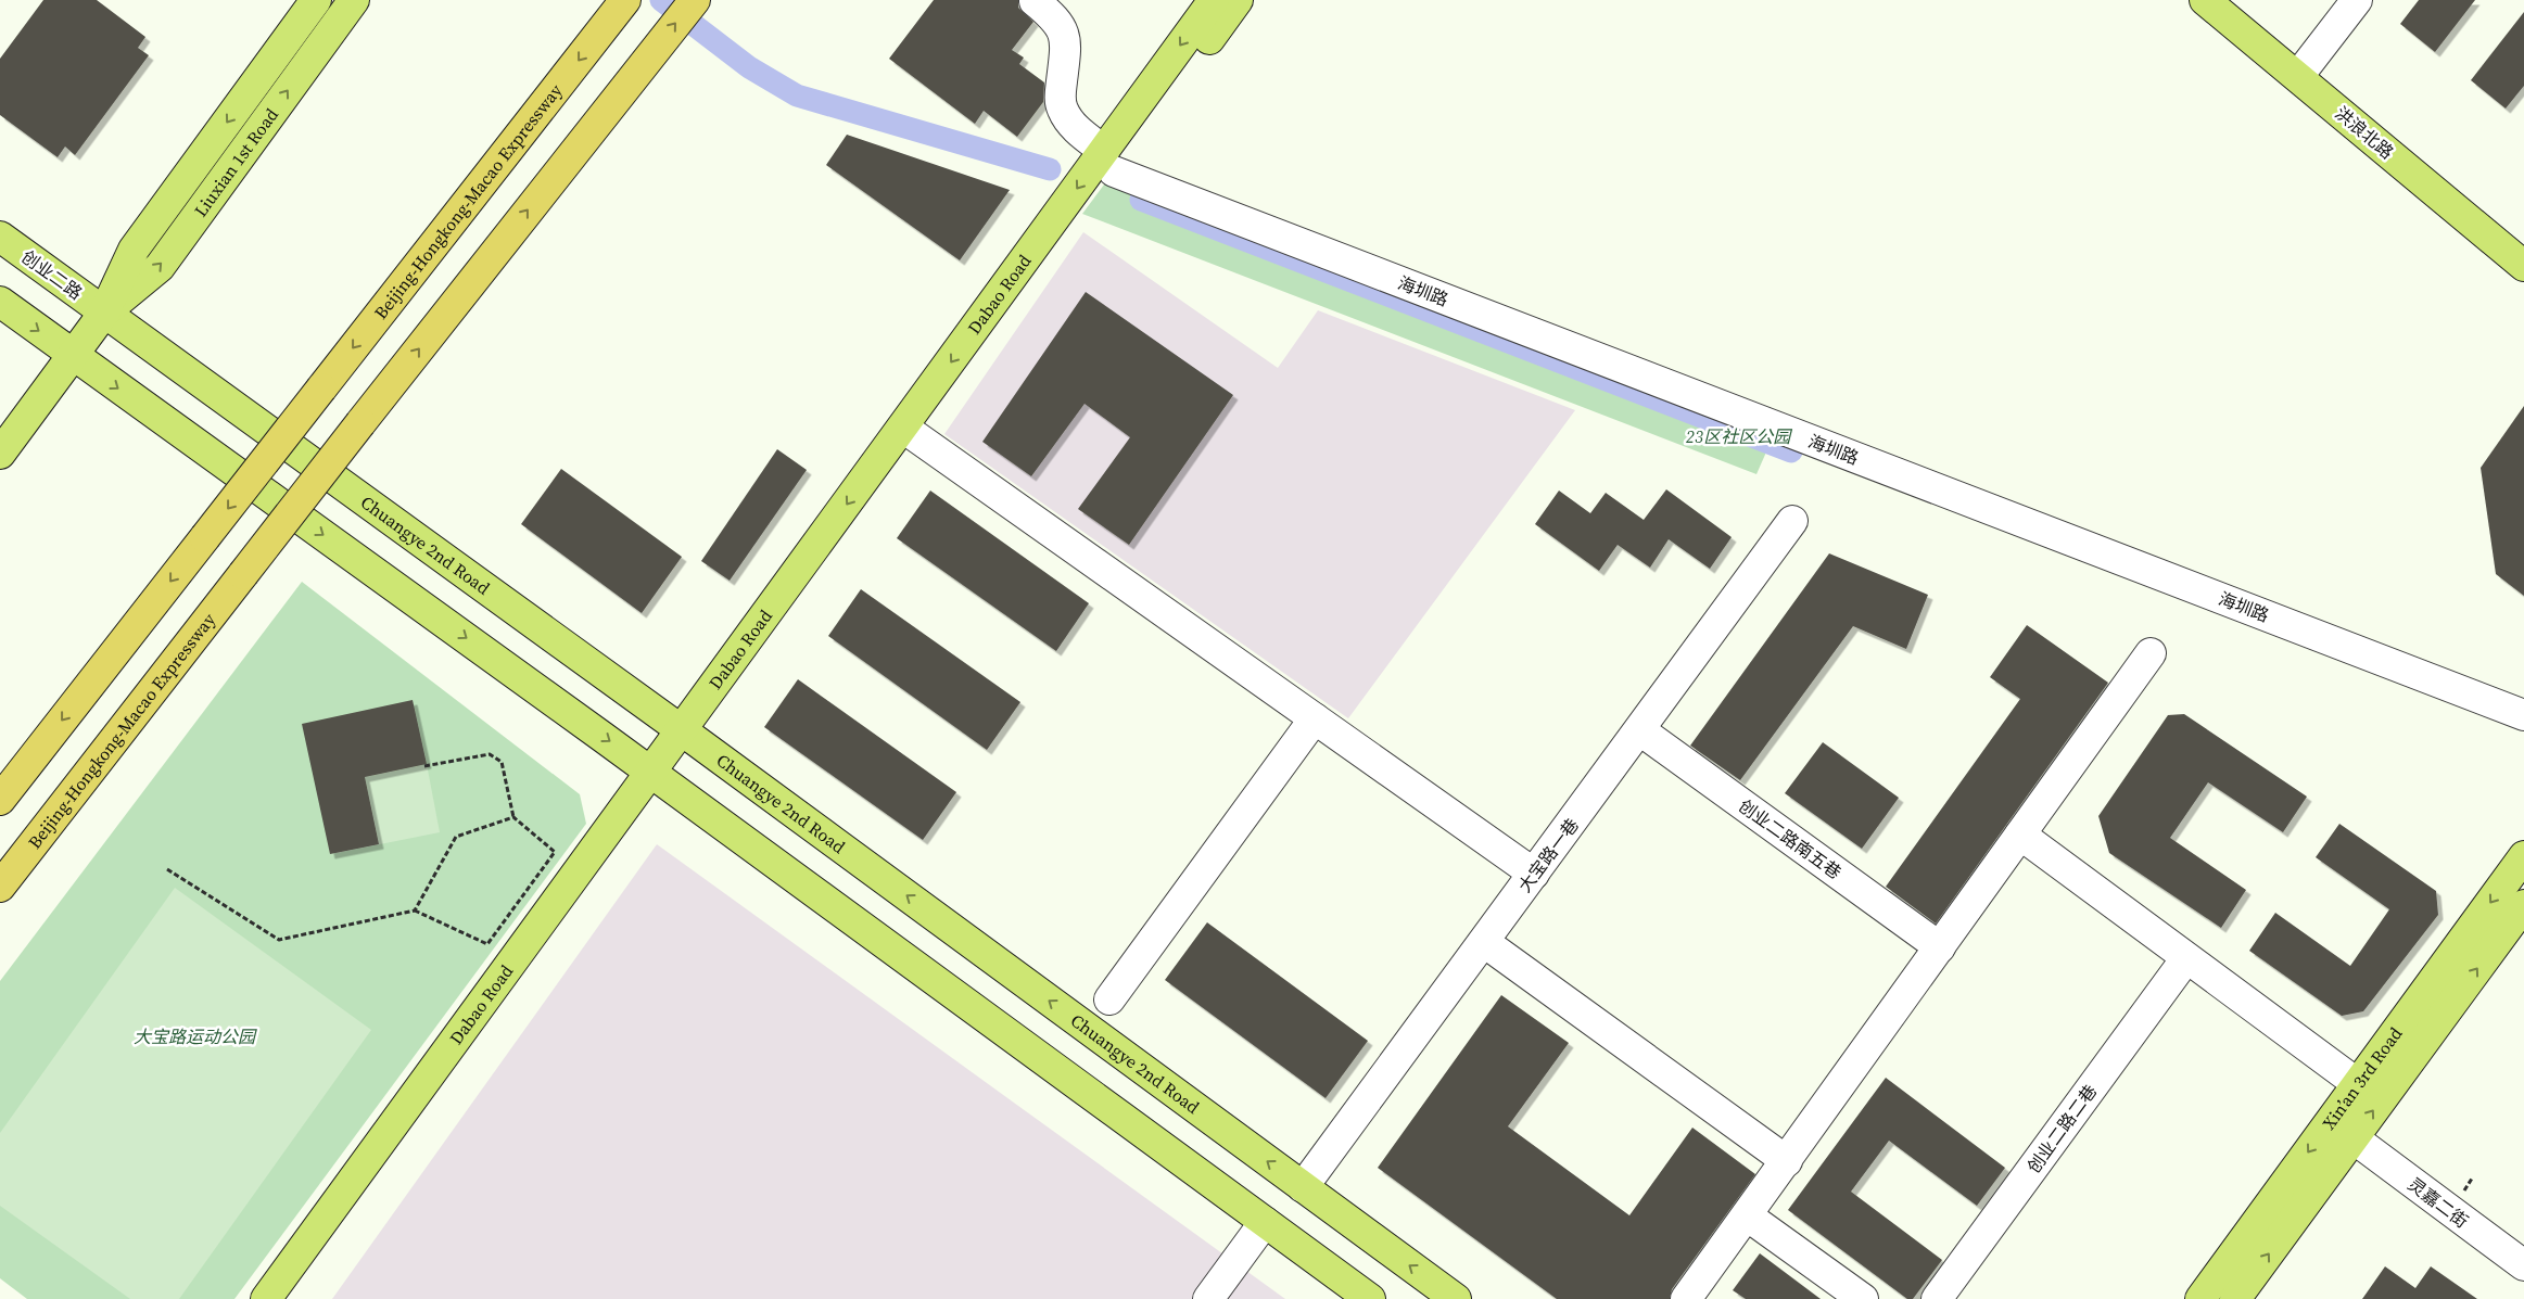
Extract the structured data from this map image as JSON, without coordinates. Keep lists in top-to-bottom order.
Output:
{
  "streets": {
    "highway": ["Beijing-Hongkong-Macao Expressway"],
    "main road": [
      "洪浪北路",
      "Liuxian 1st Road",
      "创业二路",
      "Dabao Road",
      "Chuangye 2nd Road",
      "Xin’an 3rd Road"
    ],
    "street": [
      "海圳路",
      "创业二路南五巷",
      "大宝路一巷",
      "创业二路二巷",
      "灵嘉二街"
    ]
  },
  "crossings": [
    ["Liuxian 1st Road", "创业二路"],
    ["Liuxian 1st Road", "Chuangye 2nd Road"],
    ["创业二路", "Chuangye 2nd Road"],
    ["海圳路", "Dabao Road"],
    ["Dabao Road", "Chuangye 2nd Road"],
    ["Chuangye 2nd Road", "大宝路一巷"],
    ["创业二路南五巷", "大宝路一巷"],
    ["Xin’an 3rd Road", "灵嘉二街"]
  ],
  "parks": ["23区社区公园", "大宝路运动公园"]
}
